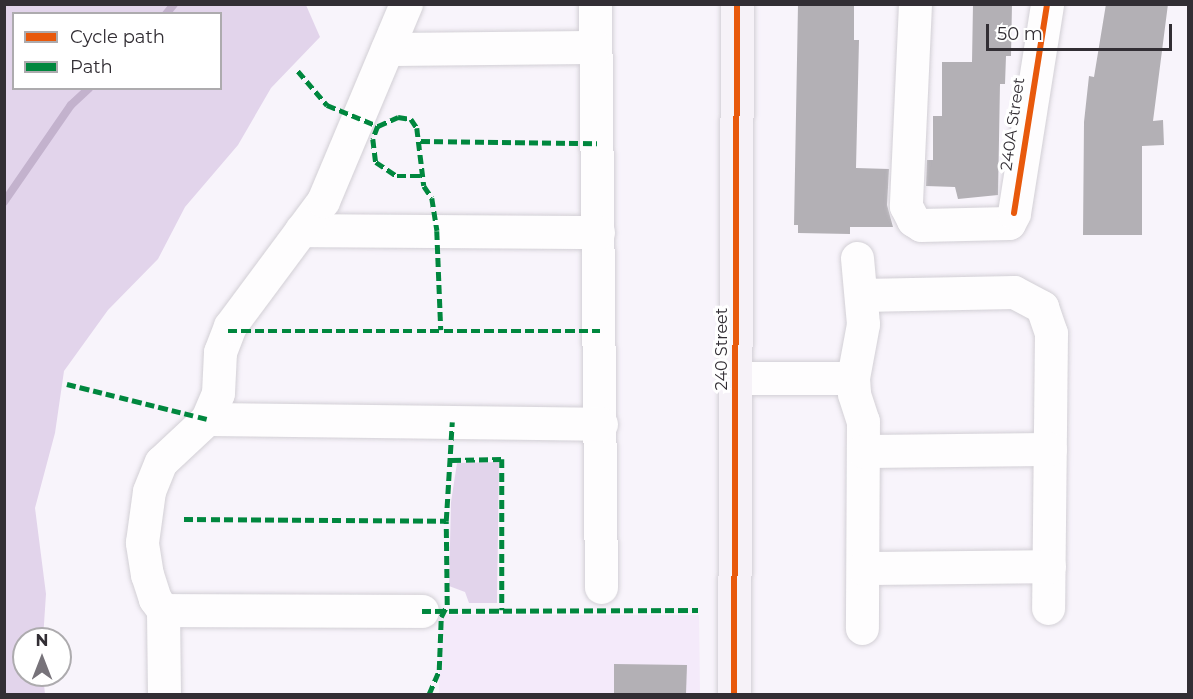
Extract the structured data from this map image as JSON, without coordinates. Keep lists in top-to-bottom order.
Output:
{
  "streets": {
    "main road": ["240 Street"],
    "street": ["240A Street"]
  },
  "legend": ["Cycle path", "Path"],
  "scale_bar": "50 m",
  "north": "top"
}
